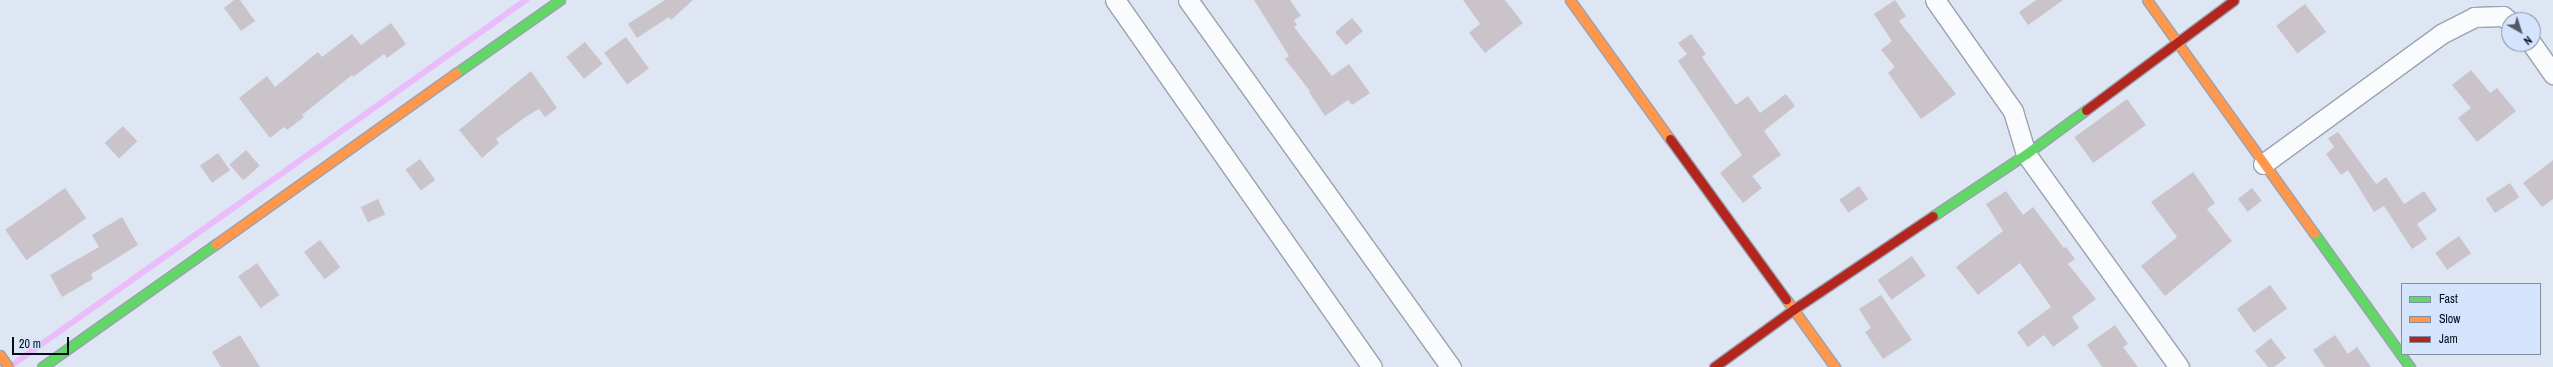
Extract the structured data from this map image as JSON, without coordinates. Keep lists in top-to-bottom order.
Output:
{
  "legend": ["Fast", "Slow", "Jam"],
  "scale_bar": "20 m",
  "north": "bottom right"
}
